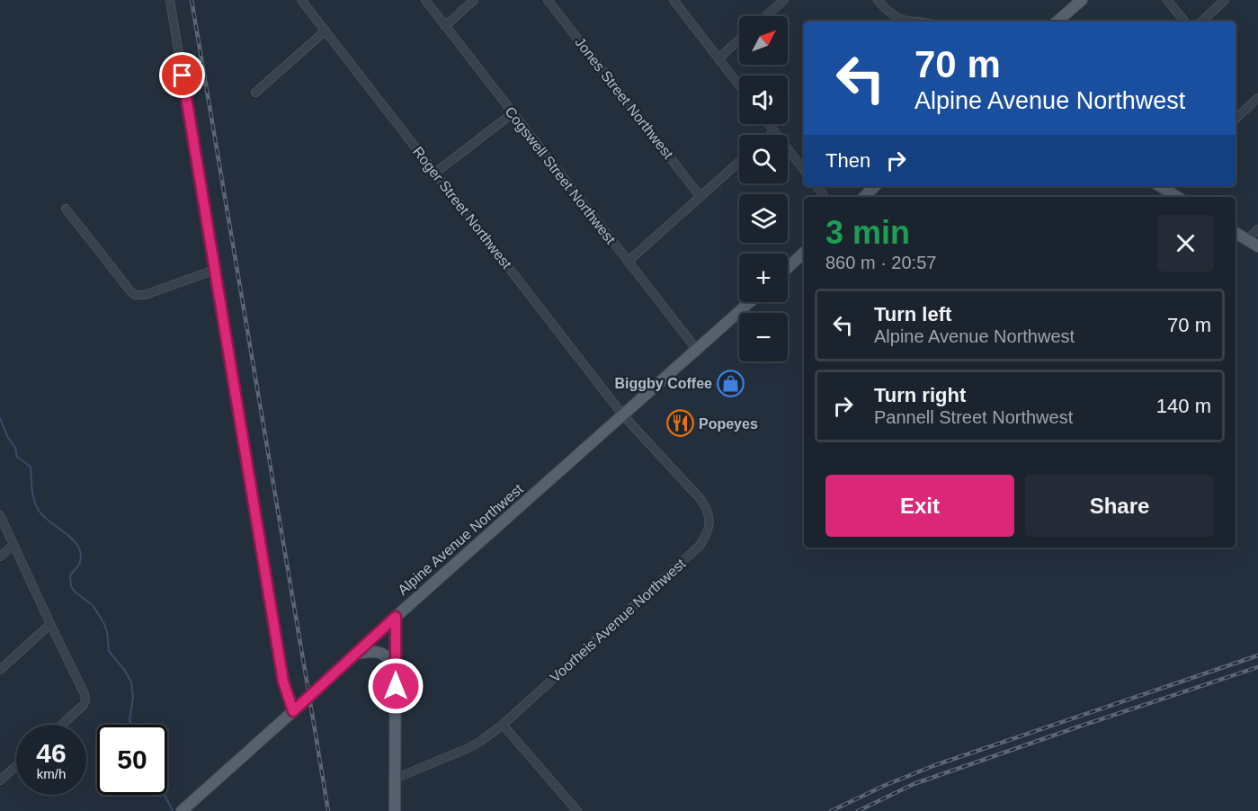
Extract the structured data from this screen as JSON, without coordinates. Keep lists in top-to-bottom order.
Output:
{
  "streets": {
    "main road": ["Alpine Avenue Northwest"],
    "street": [
      "Jones Street Northwest",
      "Cogswell Street Northwest",
      "Roger Street Northwest",
      "Voorheis Avenue Northwest"
    ]
  },
  "crossings": [
    ["Cogswell Street Northwest", "Alpine Avenue Northwest"],
    ["Roger Street Northwest", "Alpine Avenue Northwest"],
    ["Roger Street Northwest", "Voorheis Avenue Northwest"],
    ["Alpine Avenue Northwest", "Voorheis Avenue Northwest"]
  ],
  "places": {
    "shop": ["Biggby Coffee"],
    "restaurant": ["Popeyes"]
  },
  "north": "top right",
  "page": {
    "map_buttons": ["+", "−"],
    "turn": ["70 m", "Alpine Avenue Northwest"],
    "then": "Then",
    "heading": ["3 min", "860 m · 20:57"],
    "list": [
      {
        "name": "Turn left",
        "note": "Alpine Avenue Northwest",
        "value": "70 m"
      },
      {
        "name": "Turn right",
        "note": "Pannell Street Northwest",
        "value": "140 m"
      }
    ],
    "buttons": ["Exit", "Share"],
    "speed": "46 km/h",
    "limit": "50"
  }
}
